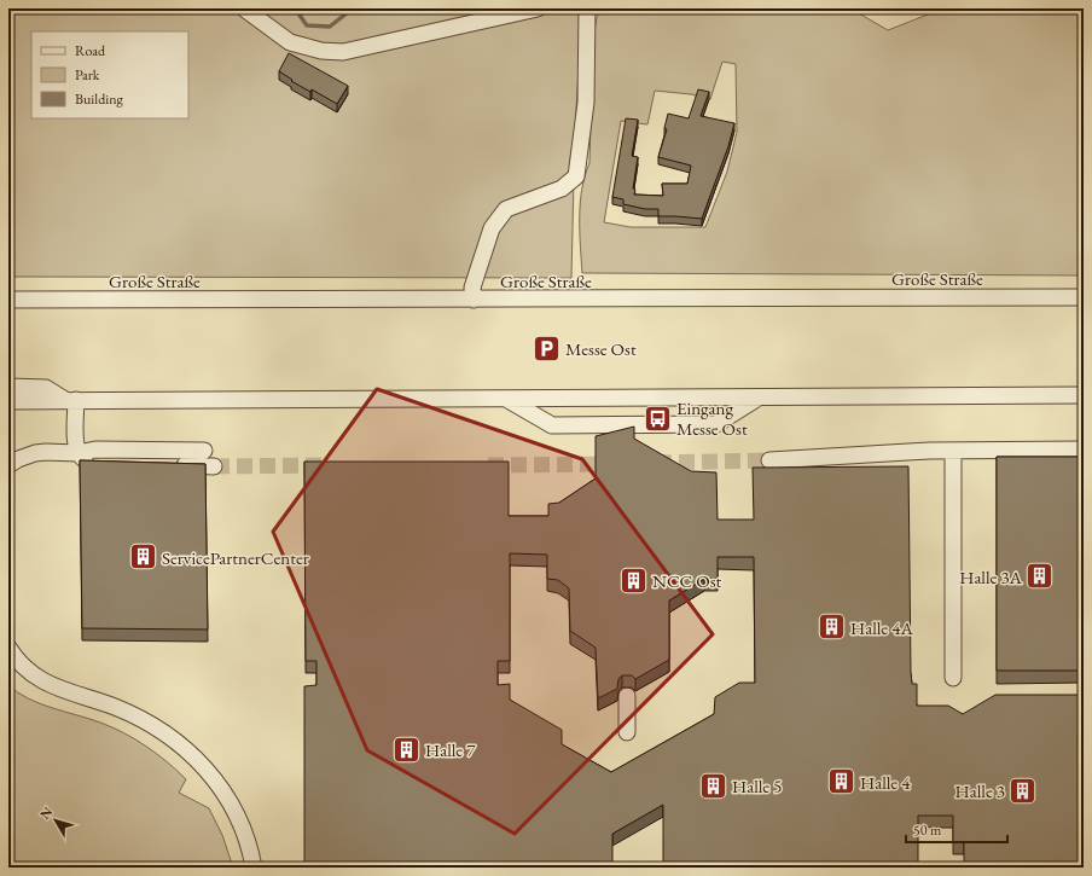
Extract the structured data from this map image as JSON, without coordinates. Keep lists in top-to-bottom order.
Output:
{
  "streets": {
    "lane": ["Große Straße"]
  },
  "places": {
    "parking": ["Messe Ost"],
    "bus stop": ["Eingang Messe Ost"],
    "building": [
      "ServicePartnerCenter",
      "Halle 3A",
      "NCC Ost",
      "Halle 4A",
      "Halle 7",
      "Halle 4",
      "Halle 5",
      "Halle 3"
    ]
  },
  "legend": ["Road", "Park", "Building"],
  "scale_bar": "50 m",
  "north": "top left"
}
